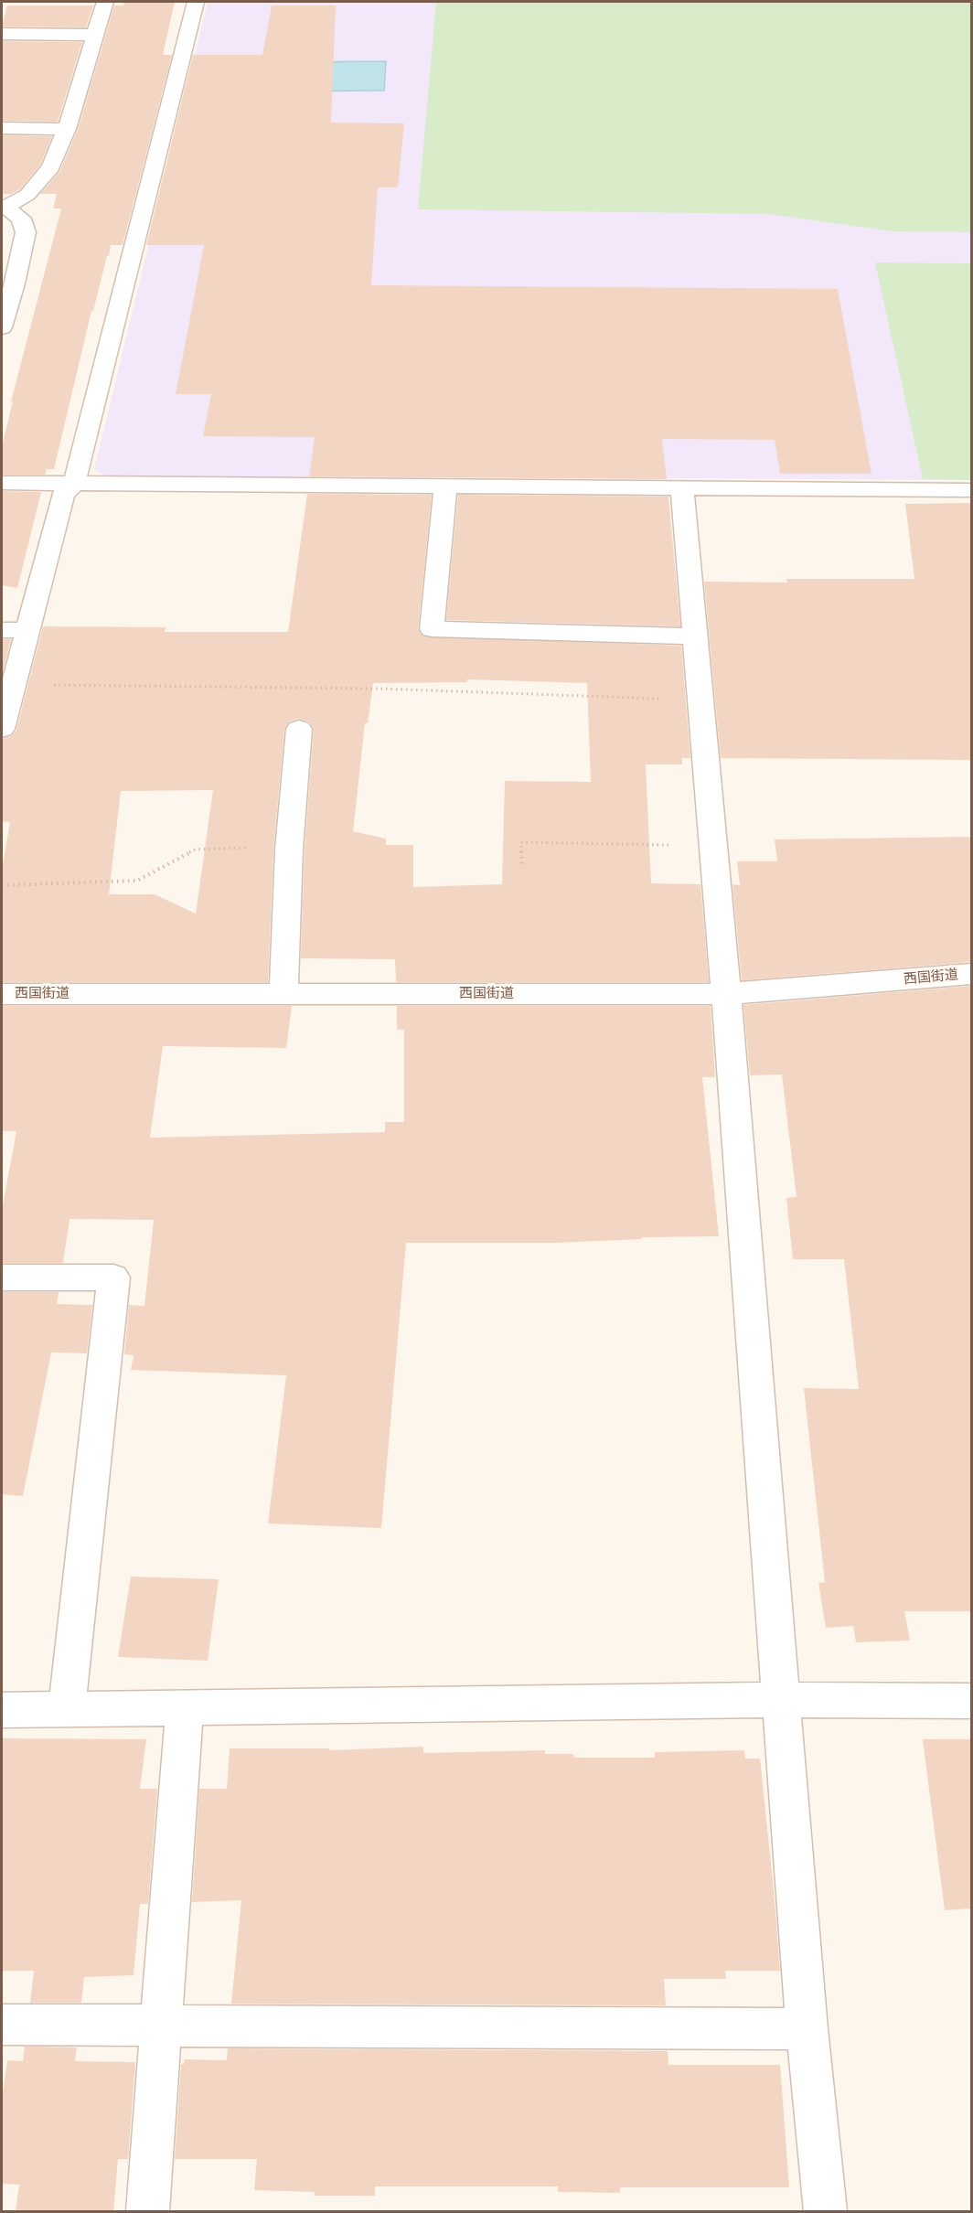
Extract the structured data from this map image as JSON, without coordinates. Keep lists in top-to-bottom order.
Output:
{
  "streets": {
    "street": ["西国街道"]
  }
}
